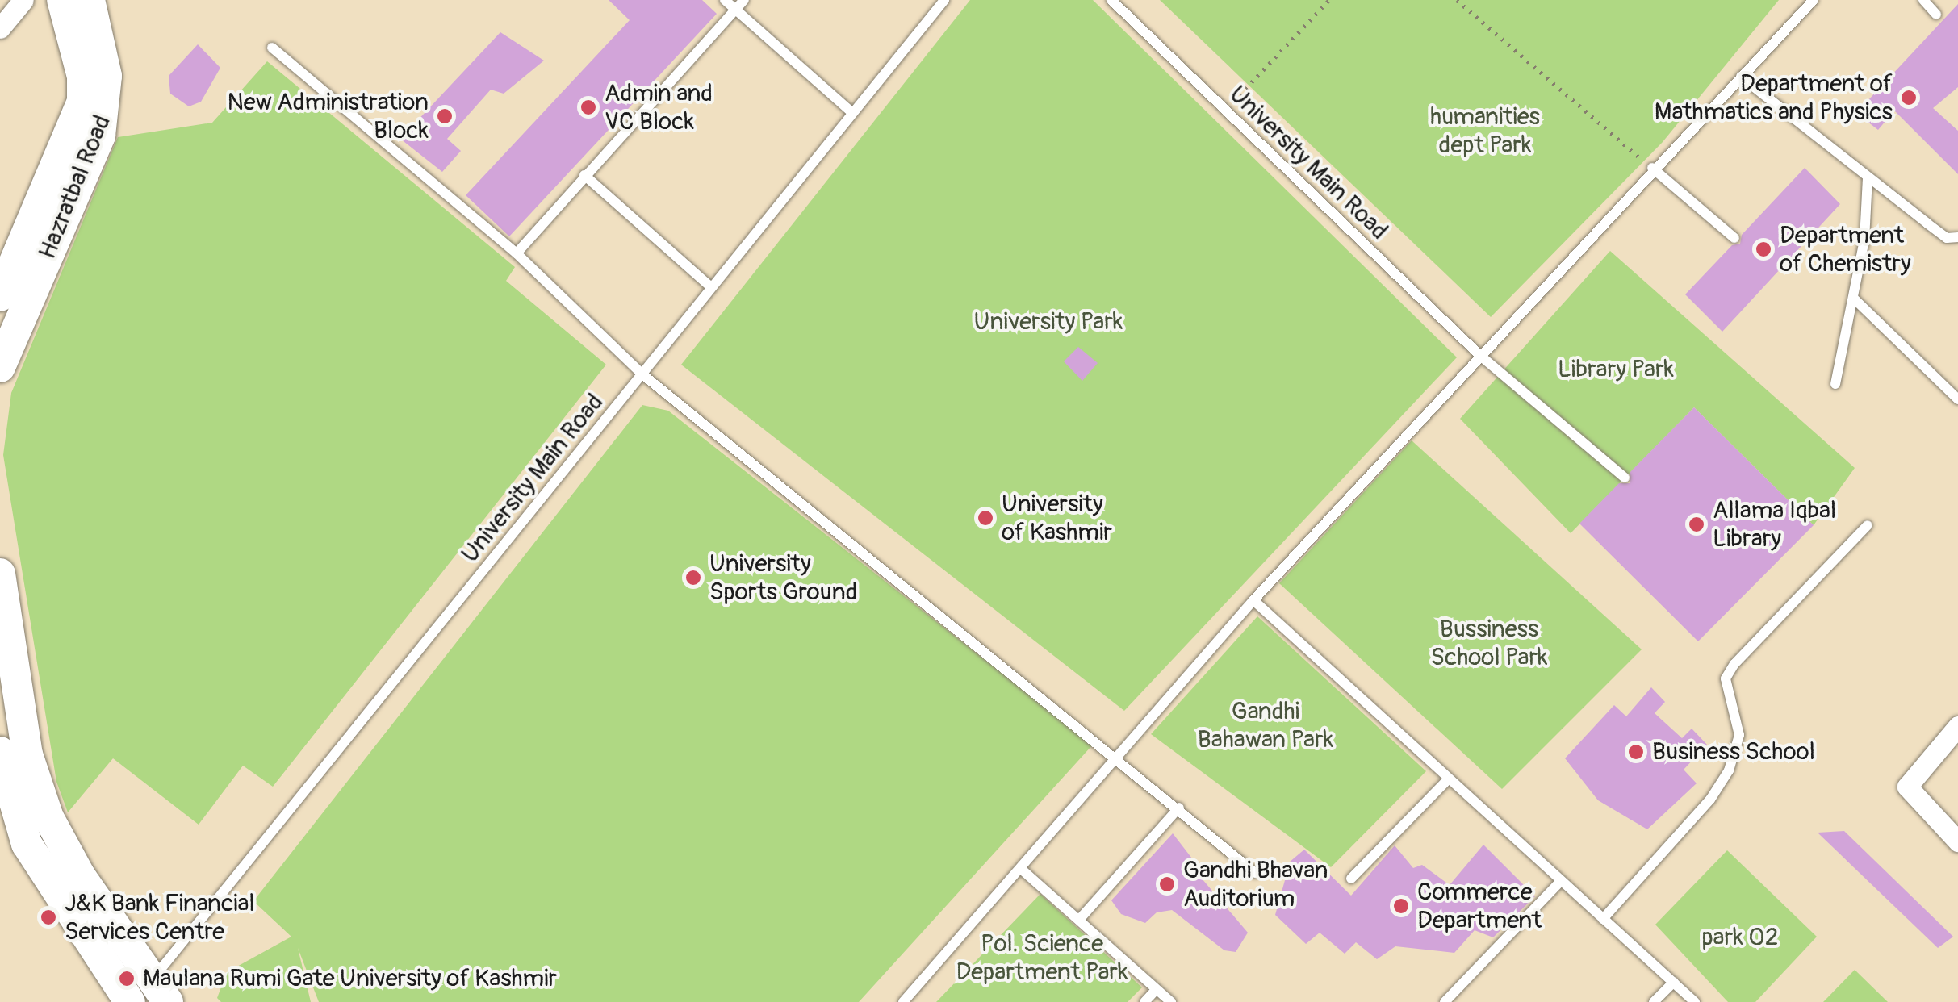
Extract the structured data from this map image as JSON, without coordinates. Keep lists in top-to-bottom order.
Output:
{
  "streets": {
    "main road": ["Hazratbal Road"],
    "lane": ["University Main Road"]
  },
  "parks": [
    "humanities dept Park",
    "University Park",
    "Library Park",
    "Bussiness School Park",
    "Gandhi Bahawan Park",
    "park 02",
    "Pol. Science Department Park"
  ],
  "places": [
    "Department of Mathmatics and Physics",
    "Admin and VC Block",
    "New Administration Block",
    "Department of Chemistry",
    "University of Kashmir",
    "Allama Iqbal Library",
    "University Sports Ground",
    "Business School",
    "Gandhi Bhavan Auditorium",
    "Commerce Department",
    "J&K Bank Financial Services Centre",
    "Maulana Rumi Gate University of Kashmir"
  ]
}
